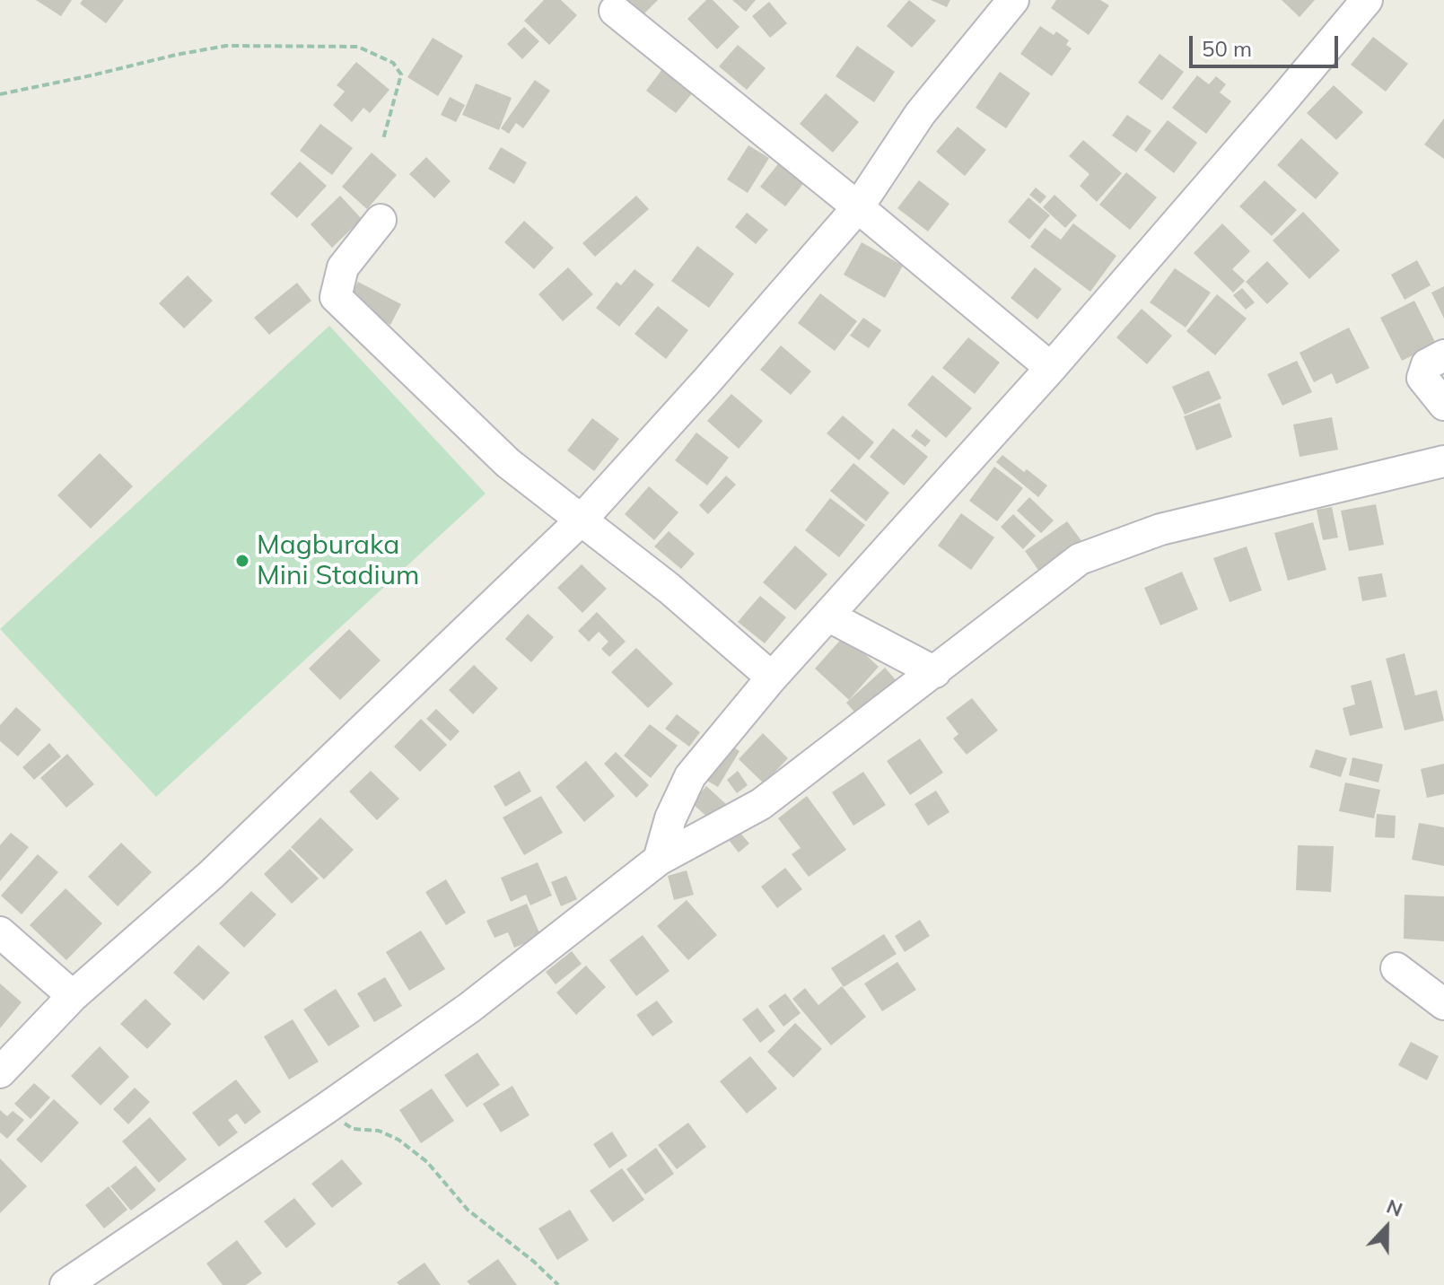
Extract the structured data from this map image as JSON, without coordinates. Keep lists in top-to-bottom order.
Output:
{
  "places": ["Magburaka Mini Stadium"],
  "scale_bar": "50 m",
  "north": "top"
}
